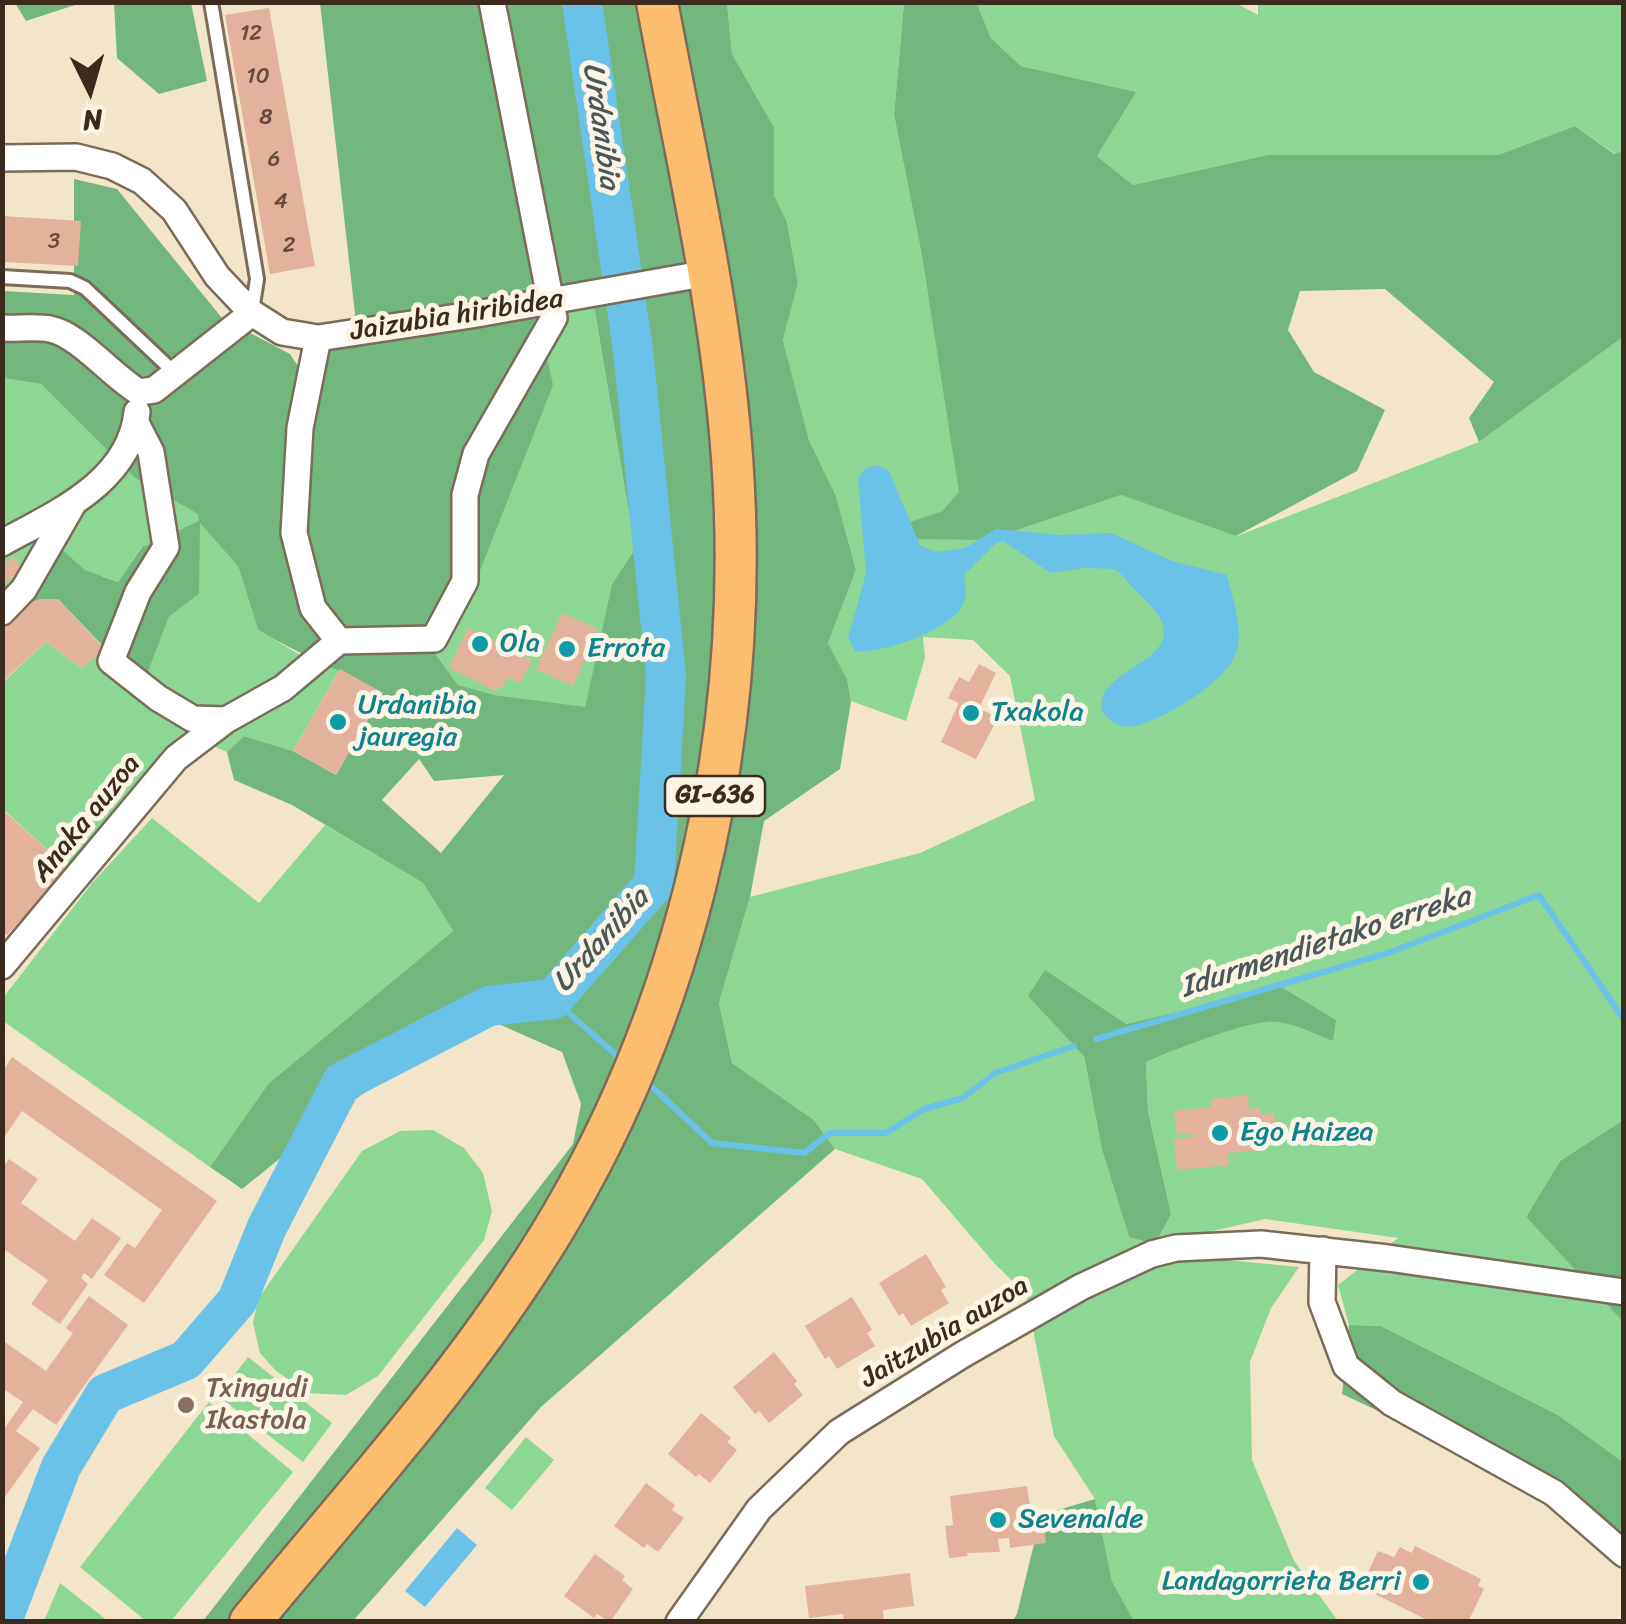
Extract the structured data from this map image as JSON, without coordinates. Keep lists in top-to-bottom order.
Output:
{
  "streets": {
    "main road": ["GI-636"],
    "street": ["Jaizubia hiribidea", "Anaka auzoa", "Jaitzubia auzoa"]
  },
  "crossings": [
    ["Jaizubia hiribidea", "GI-636"]
  ],
  "water": ["Urdanibia", "Idurmendietako erreka"],
  "places": [
    "Ola",
    "Errota",
    "Txakola",
    "Urdanibia jauregia",
    "Ego Haizea",
    "Txingudi Ikastola",
    "Sevenalde",
    "Landagorrieta Berri"
  ],
  "house_numbers": [
    "12",
    "10",
    "8",
    "6",
    "4",
    "3",
    "2"
  ],
  "north": "bottom"
}
